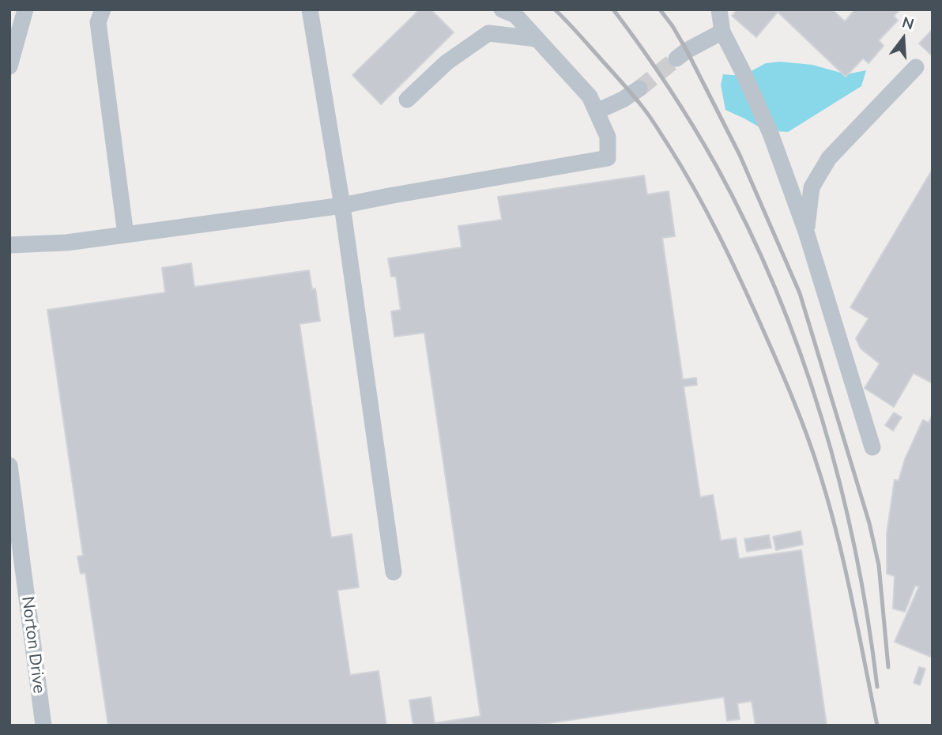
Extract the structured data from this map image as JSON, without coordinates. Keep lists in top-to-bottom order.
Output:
{
  "streets": {
    "street": ["Norton Drive"]
  },
  "north": "top"
}
